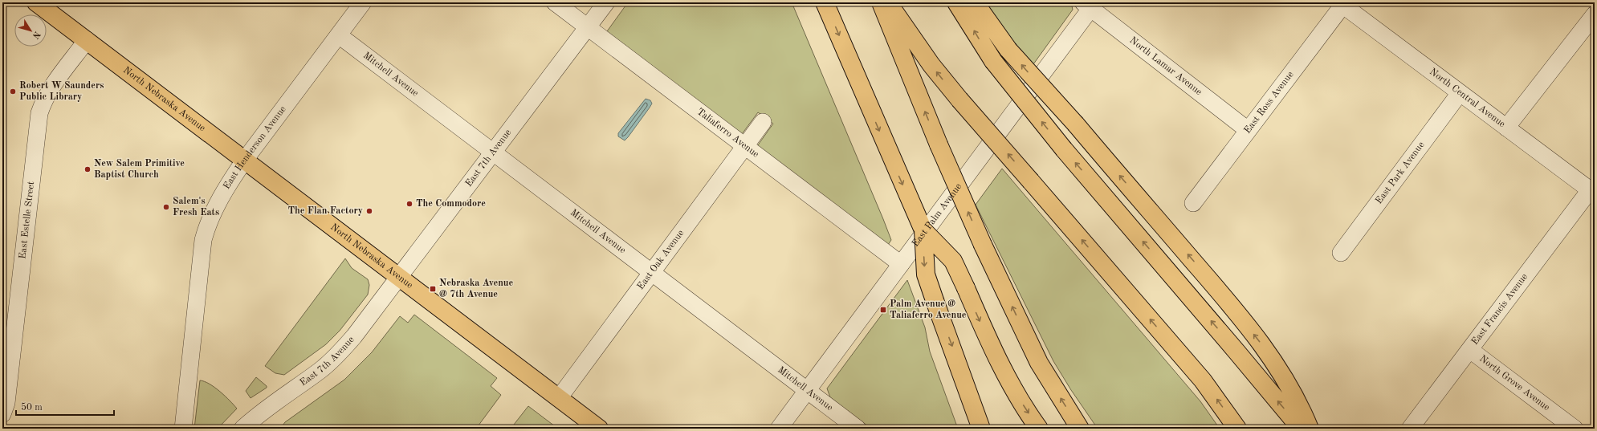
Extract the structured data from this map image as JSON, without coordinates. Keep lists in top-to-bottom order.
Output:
{
  "streets": {
    "main road": ["North Nebraska Avenue"],
    "street": [
      "North Lamar Avenue",
      "Mitchell Avenue",
      "North Central Avenue",
      "East Ross Avenue",
      "Taliaferro Avenue",
      "East Henderson Avenue",
      "East 7th Avenue",
      "East Park Avenue",
      "East Palm Avenue",
      "East Estelle Street",
      "East Oak Avenue",
      "East Francis Avenue",
      "North Grove Avenue"
    ]
  },
  "crossings": [
    ["North Lamar Avenue", "East Ross Avenue"],
    ["North Lamar Avenue", "East Palm Avenue"],
    ["Mitchell Avenue", "East Henderson Avenue"],
    ["Mitchell Avenue", "East 7th Avenue"],
    ["Mitchell Avenue", "East Palm Avenue"],
    ["Mitchell Avenue", "East Oak Avenue"],
    ["North Central Avenue", "East Ross Avenue"],
    ["North Central Avenue", "East Park Avenue"],
    ["North Central Avenue", "East Francis Avenue"],
    ["North Nebraska Avenue", "East Henderson Avenue"],
    ["North Nebraska Avenue", "East 7th Avenue"],
    ["North Nebraska Avenue", "East Estelle Street"],
    ["North Nebraska Avenue", "East Oak Avenue"],
    ["Taliaferro Avenue", "East 7th Avenue"],
    ["Taliaferro Avenue", "East Palm Avenue"],
    ["Taliaferro Avenue", "East Oak Avenue"],
    ["East Francis Avenue", "North Grove Avenue"]
  ],
  "places": {
    "other": [
      "Robert W Saunders Public Library",
      "New Salem Primitive Baptist Church",
      "The Commodore",
      "Salem's Fresh Eats",
      "The Flan Factory"
    ],
    "transit": ["Nebraska Avenue @ 7th Avenue", "Palm Avenue @ Taliaferro Avenue"]
  },
  "scale_bar": "50 m",
  "north": "bottom right"
}
